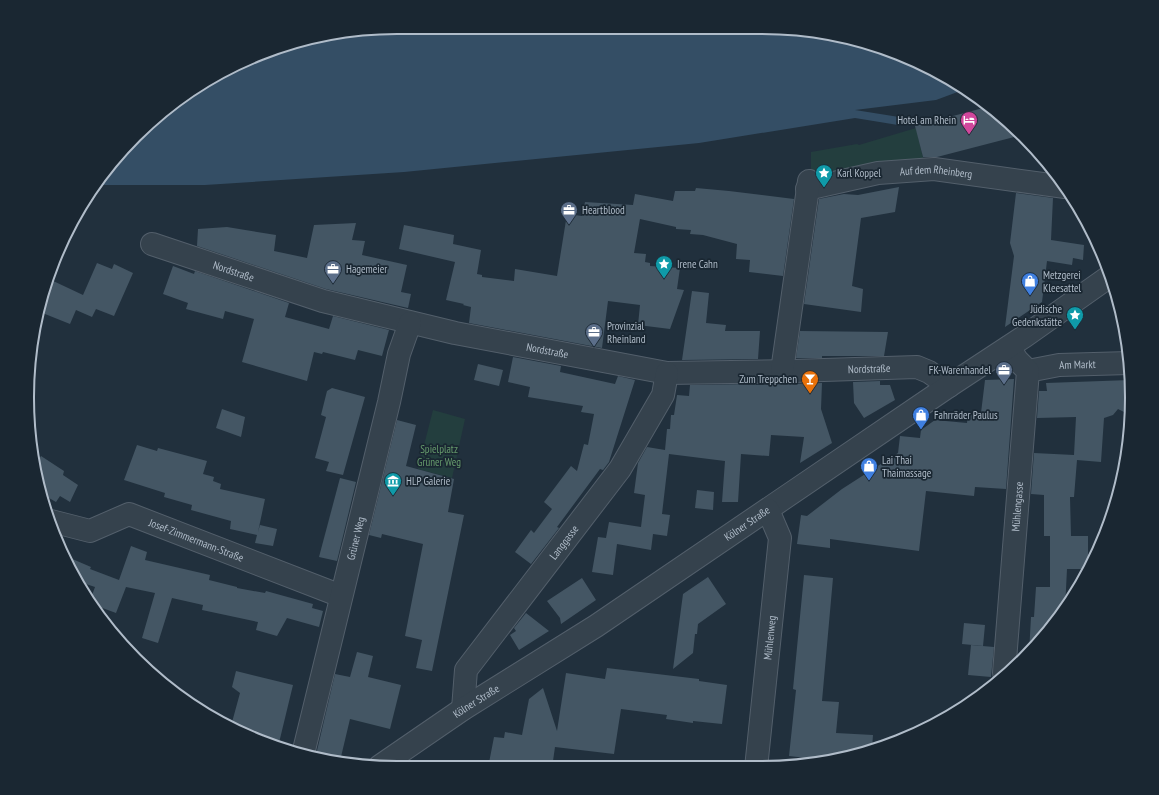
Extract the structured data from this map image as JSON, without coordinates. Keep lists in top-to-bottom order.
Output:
{
  "streets": {
    "street": [
      "Auf dem Rheinberg",
      "Nordstraße",
      "Am Markt",
      "Mühlengasse",
      "Kölner Straße",
      "Grüner Weg",
      "Josef-Zimmermann-Straße",
      "Langgasse",
      "Mühlenweg"
    ]
  },
  "crossings": [
    ["Auf dem Rheinberg", "Nordstraße"],
    ["Nordstraße", "Kölner Straße"],
    ["Nordstraße", "Grüner Weg"],
    ["Nordstraße", "Langgasse"],
    ["Am Markt", "Mühlengasse"],
    ["Kölner Straße", "Langgasse"],
    ["Kölner Straße", "Mühlenweg"],
    ["Grüner Weg", "Josef-Zimmermann-Straße"]
  ],
  "parks": ["Spielplatz Grüner Weg"],
  "places": {
    "hotel": ["Hotel am Rhein"],
    "place": ["Karl Koppel", "Irene Cahn", "Jüdische Gedenkstätte"],
    "office": [
      "Heartblood",
      "Hagemeier",
      "Provinzial Rheinland",
      "FK-Warenhandel"
    ],
    "shop": ["Metzgerei Kleesattel", "Fahrräder Paulus", "Lai Thai Thaimassage"],
    "bar": ["Zum Treppchen"],
    "museum": ["HLP Galerie"]
  }
}
